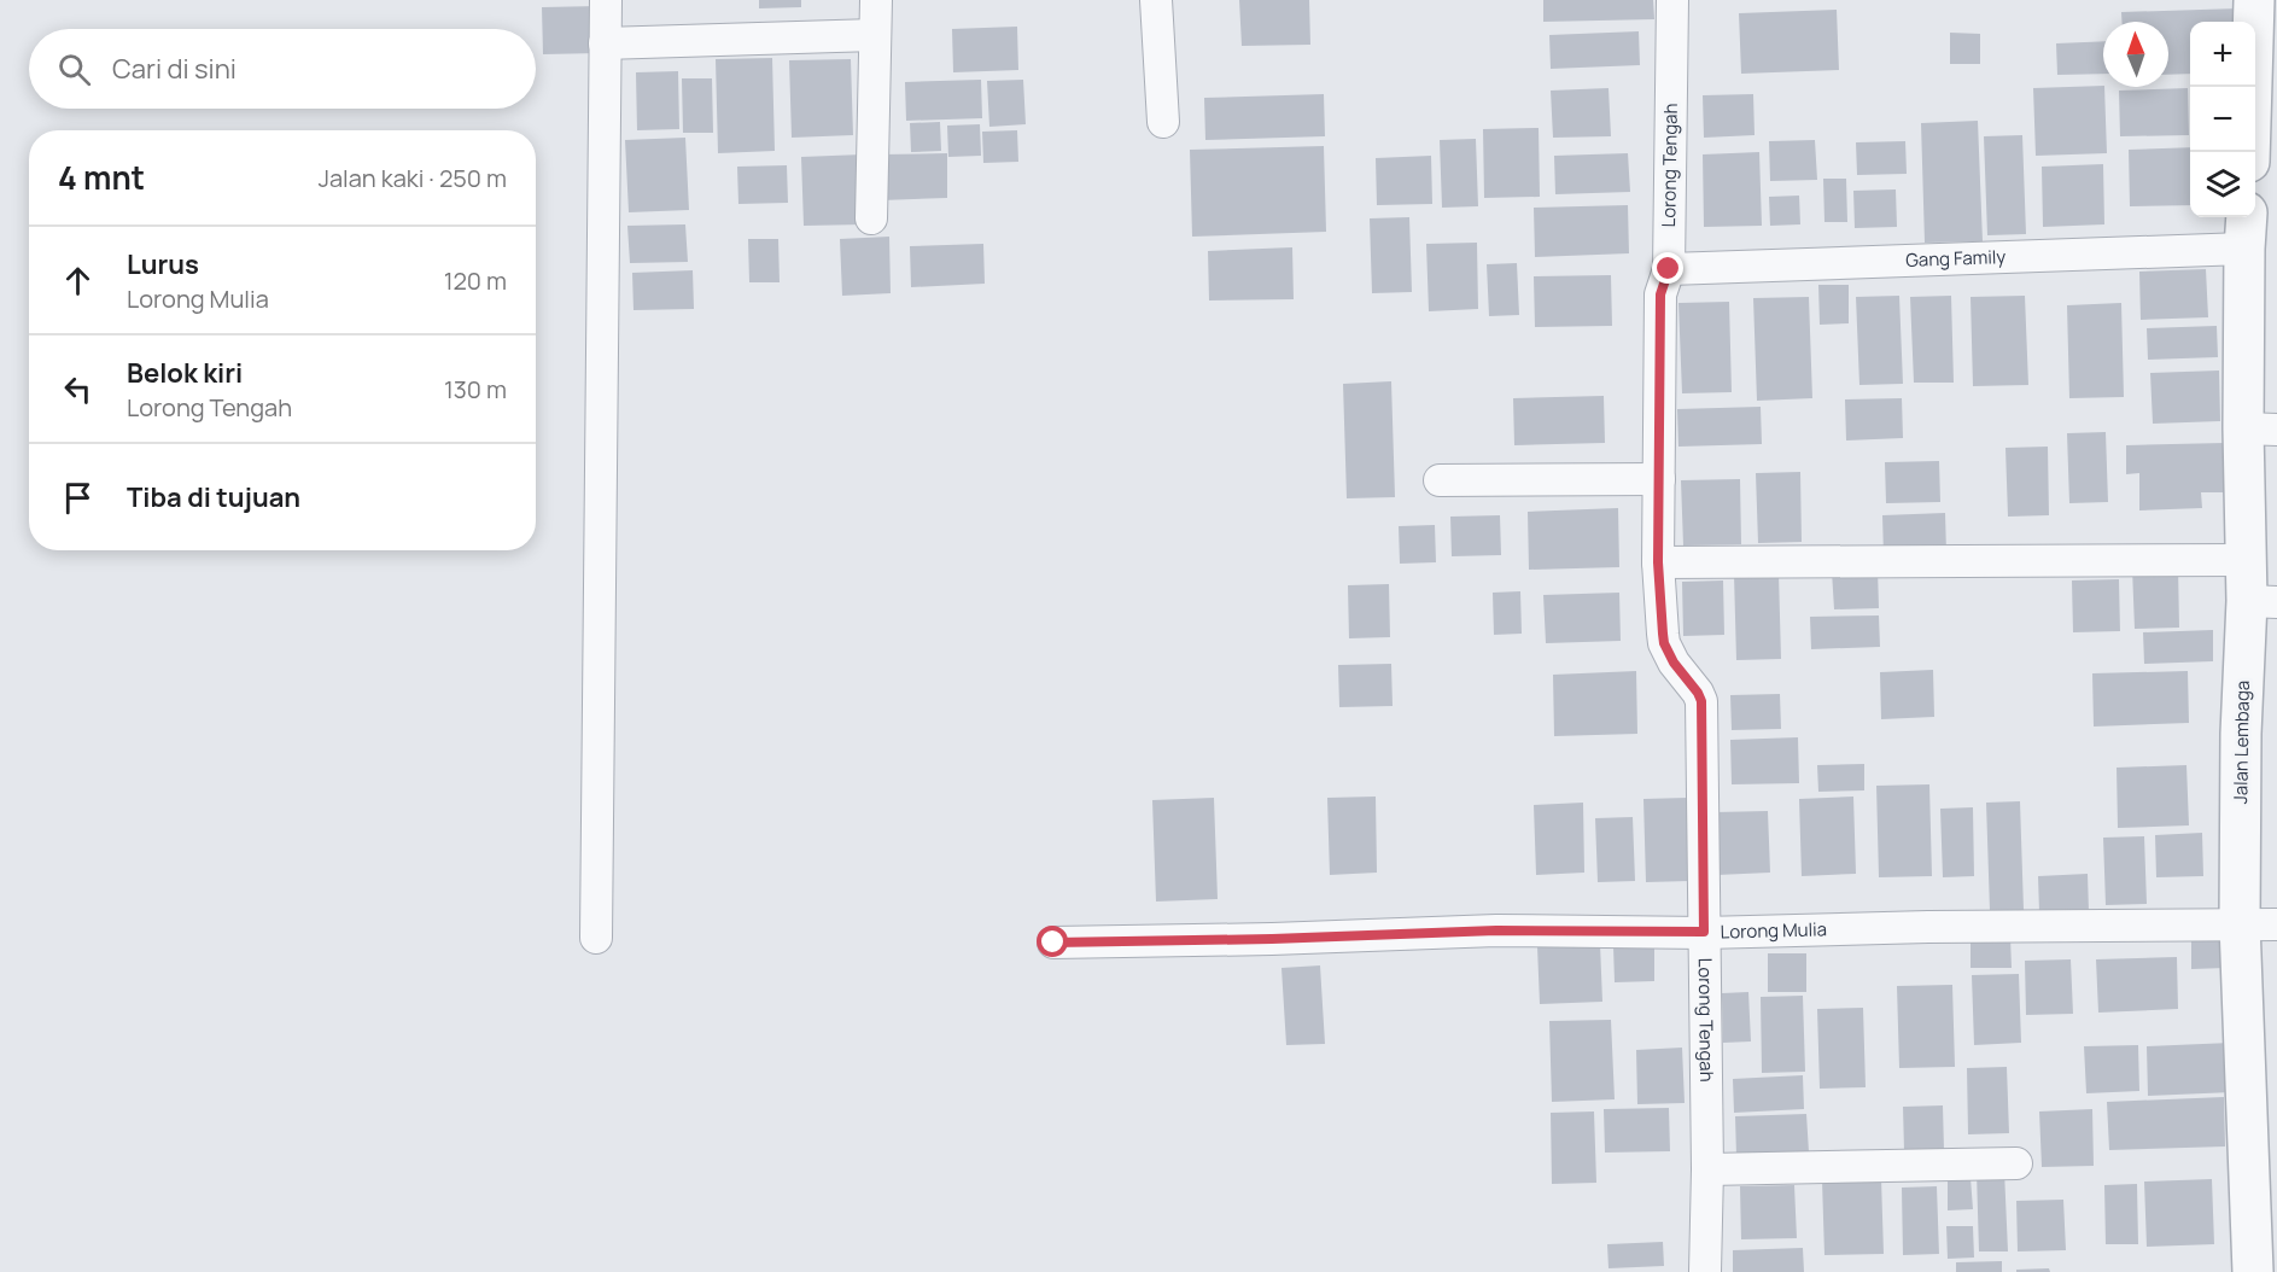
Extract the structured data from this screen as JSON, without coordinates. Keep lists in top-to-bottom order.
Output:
{
  "streets": {
    "street": [
      "Lorong Tengah",
      "Gang Family",
      "Jalan Lembaga",
      "Lorong Mulia"
    ]
  },
  "crossings": [
    ["Lorong Tengah", "Gang Family"],
    ["Lorong Tengah", "Lorong Mulia"],
    ["Gang Family", "Jalan Lembaga"],
    ["Jalan Lembaga", "Lorong Mulia"]
  ],
  "north": "top",
  "page": {
    "map_buttons": ["+", "−"],
    "search": "Cari di sini",
    "heading": ["4 mnt", "Jalan kaki · 250 m"],
    "list": [
      ["Lurus", "Lorong Mulia", "120 m"],
      ["Belok kiri", "Lorong Tengah", "130 m"],
      "Tiba di tujuan"
    ]
  }
}
